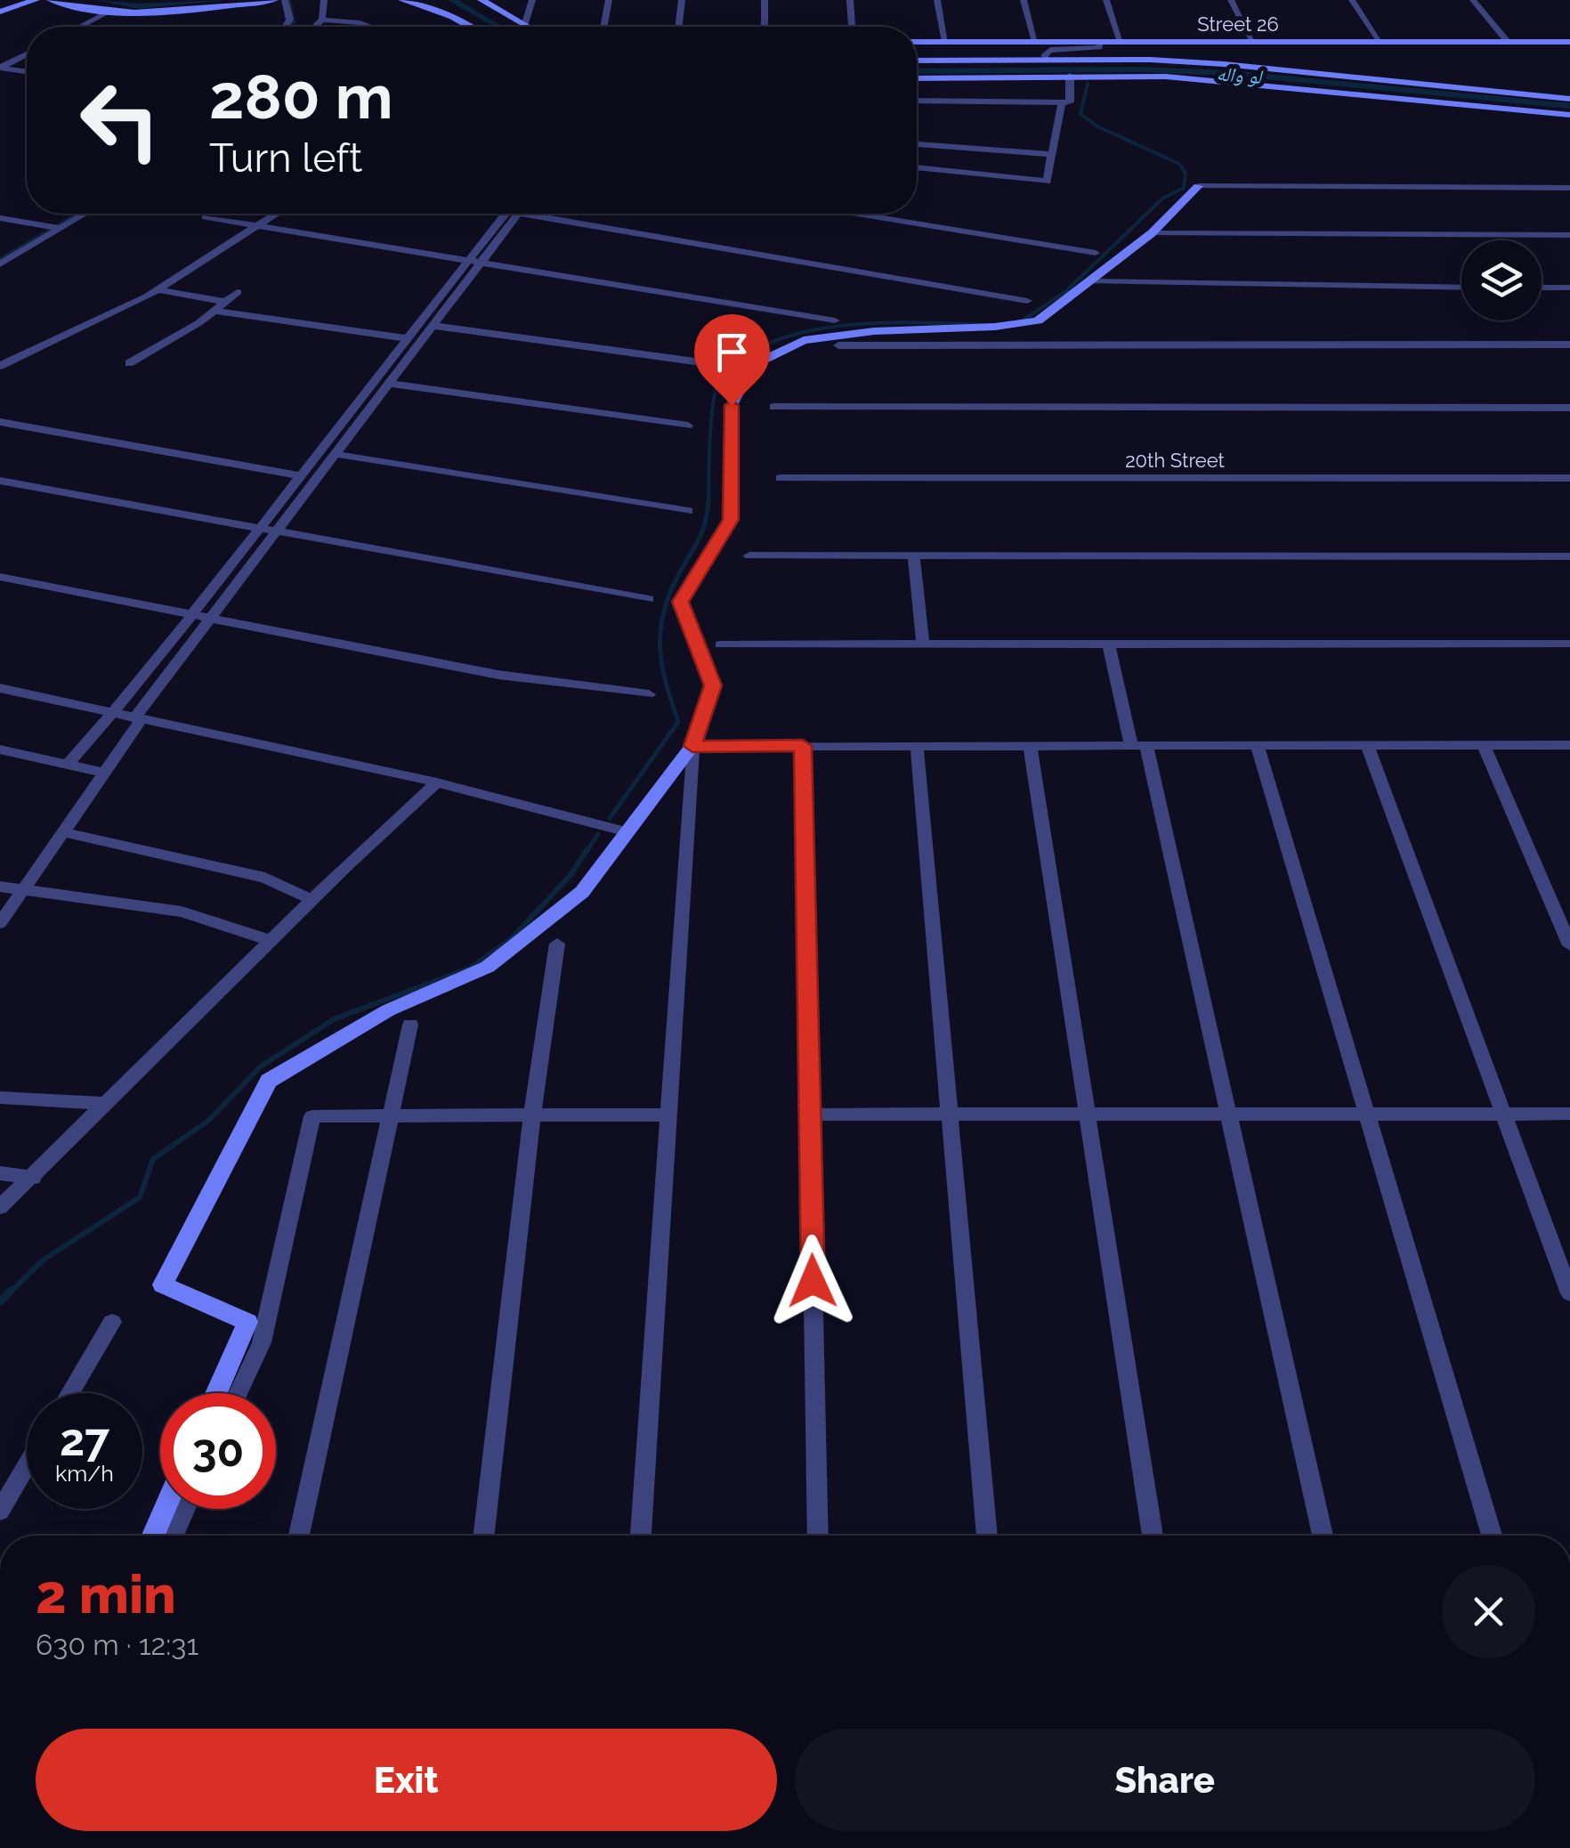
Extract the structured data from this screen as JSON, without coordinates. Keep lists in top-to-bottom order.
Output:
{
  "streets": {
    "street": ["Street 26", "20th Street"]
  },
  "water": ["لو واله"],
  "page": {
    "turn": ["280 m", "Turn left"],
    "speed": "27 km/h",
    "limit": "30",
    "heading": ["2 min", "630 m · 12:31"],
    "buttons": ["Exit", "Share"]
  }
}
